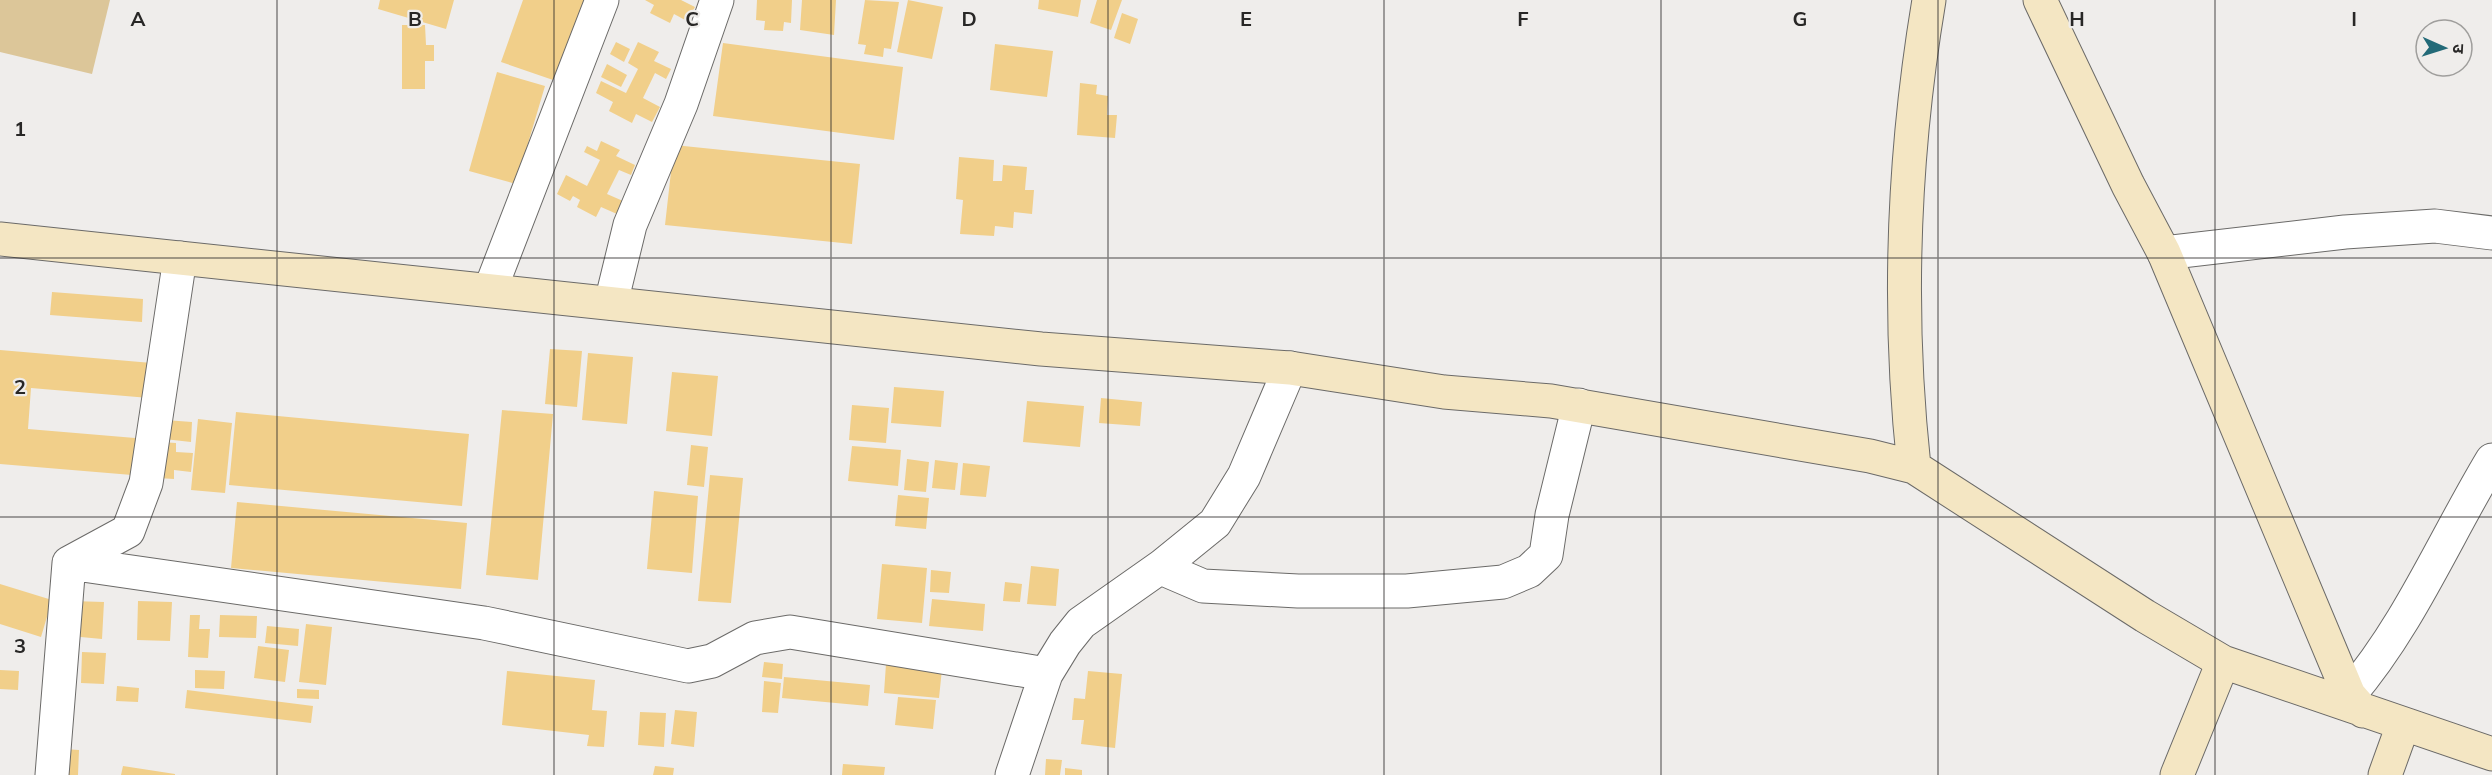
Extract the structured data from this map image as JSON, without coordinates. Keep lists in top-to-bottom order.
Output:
{
  "north": "right",
  "grid": {
    "columns": [
      "A",
      "B",
      "C",
      "D",
      "E",
      "F",
      "G",
      "H",
      "I"
    ],
    "rows": ["1", "2", "3"]
  }
}
